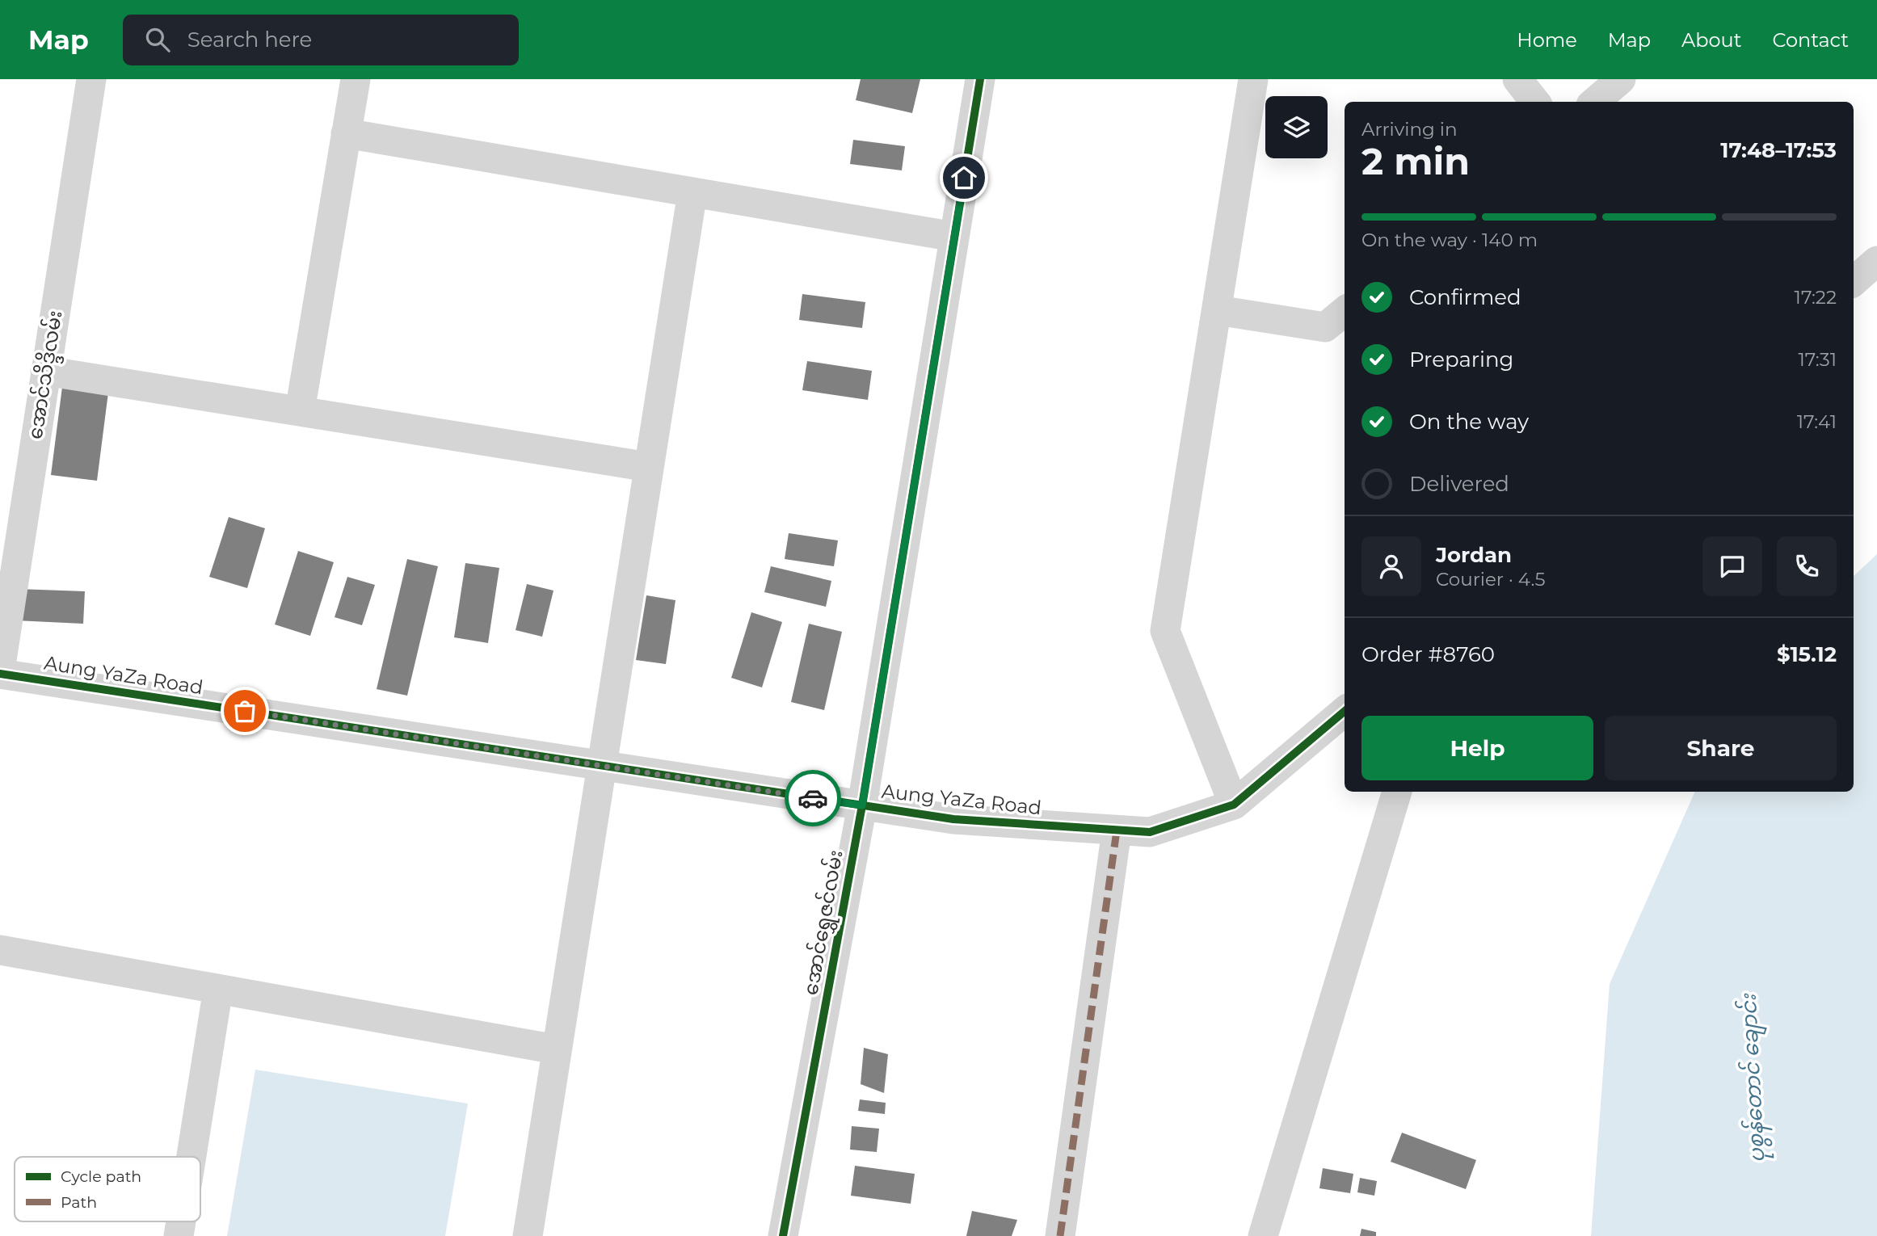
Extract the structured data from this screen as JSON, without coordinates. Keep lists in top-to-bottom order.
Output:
{
  "streets": {
    "street": ["အောင်သိဒ္ဒိလမ်း", "Aung YaZa Road", "အောင်ရွှေဇင်လမ်း"]
  },
  "crossings": [
    ["အောင်သိဒ္ဒိလမ်း", "Aung YaZa Road"],
    ["Aung YaZa Road", "အောင်ရွှေဇင်လမ်း"]
  ],
  "water": ["ပုစွန်တောင် ချောင်း"],
  "legend": ["Cycle path", "Path"],
  "page": {
    "header": "Map",
    "search": "Search here",
    "nav": [
      "Home",
      "Map",
      "About",
      "Contact"
    ],
    "heading": ["2 min", "Arriving in", "17:48–17:53"],
    "panel": [
      "Jordan",
      "Courier · 4.5",
      "Order #8760",
      "$15.12"
    ],
    "bar": "On the way · 140 m",
    "list": [
      ["Confirmed", "17:22"],
      ["Preparing", "17:31"],
      ["On the way", "17:41"],
      "Delivered"
    ],
    "buttons": ["Help", "Share"]
  }
}
